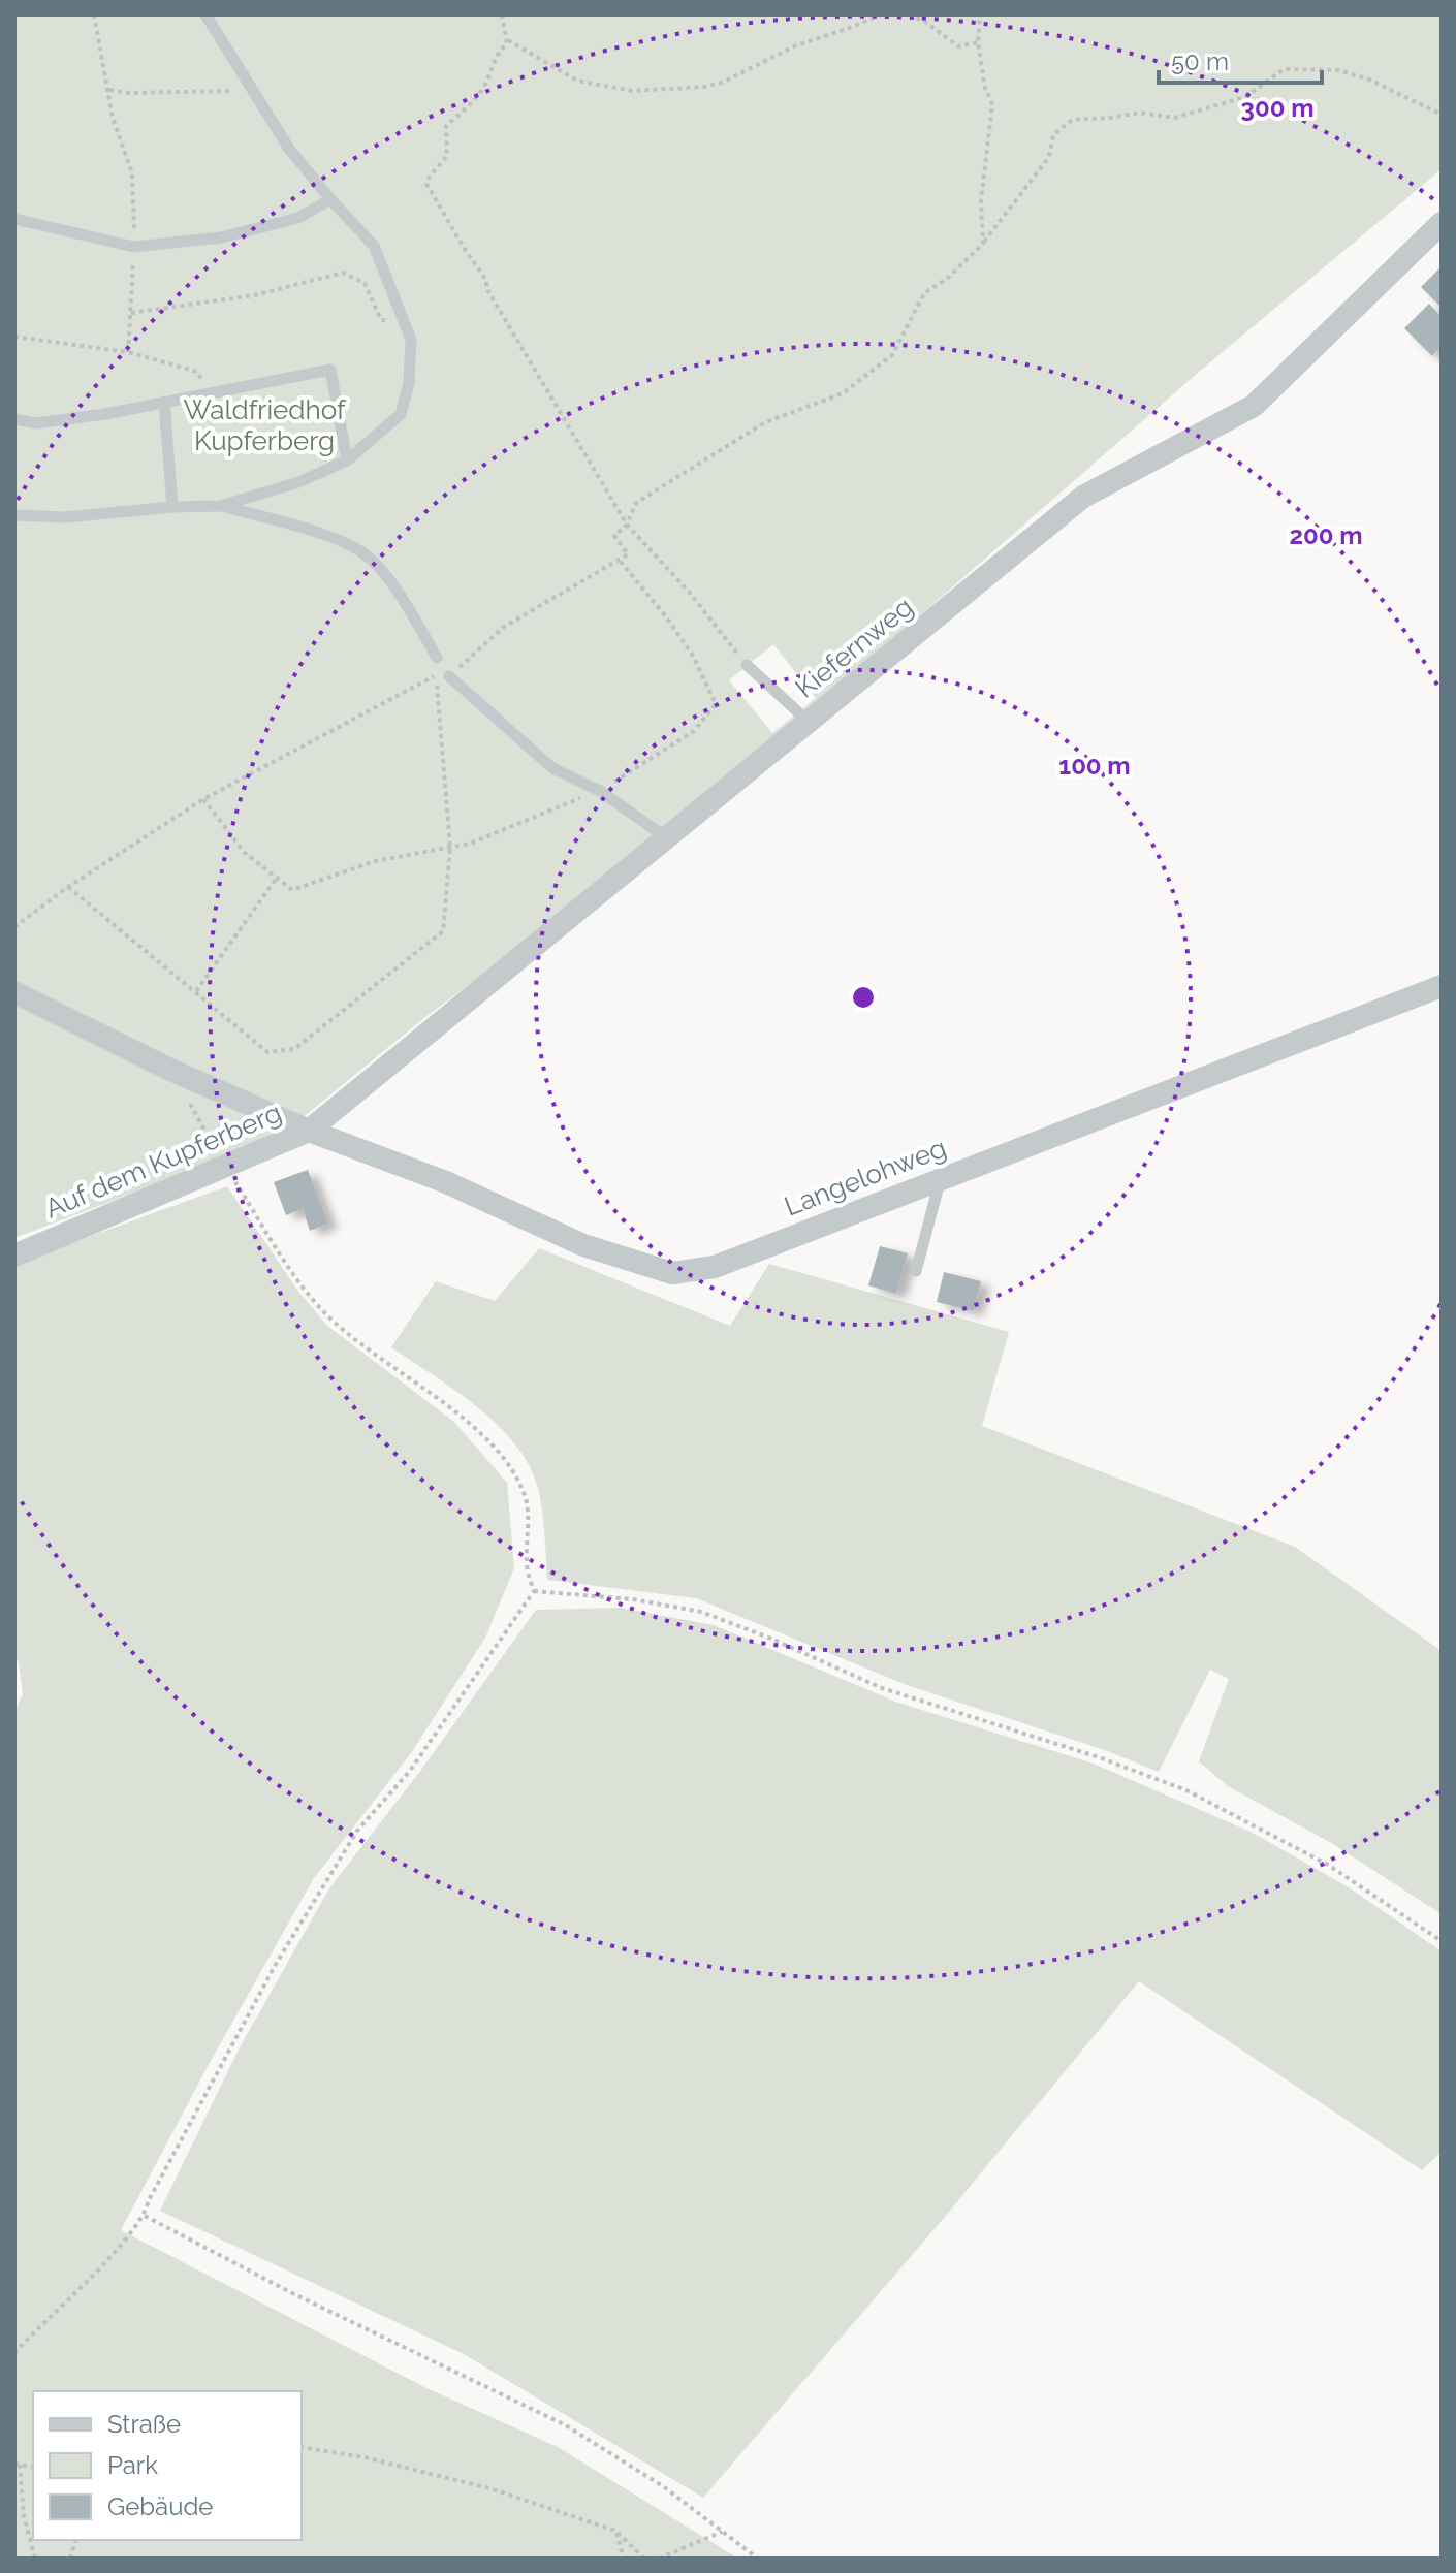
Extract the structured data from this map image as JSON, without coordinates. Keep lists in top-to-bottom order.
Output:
{
  "streets": {
    "street": ["Kiefernweg", "Auf dem Kupferberg", "Langelohweg"]
  },
  "crossings": [
    ["Kiefernweg", "Auf dem Kupferberg"],
    ["Kiefernweg", "Langelohweg"],
    ["Auf dem Kupferberg", "Langelohweg"]
  ],
  "parks": ["Waldfriedhof Kupferberg"],
  "legend": ["Straße", "Park", "Gebäude"],
  "scale_bar": "50 m",
  "rings": ["300 m", "200 m", "100 m"]
}
